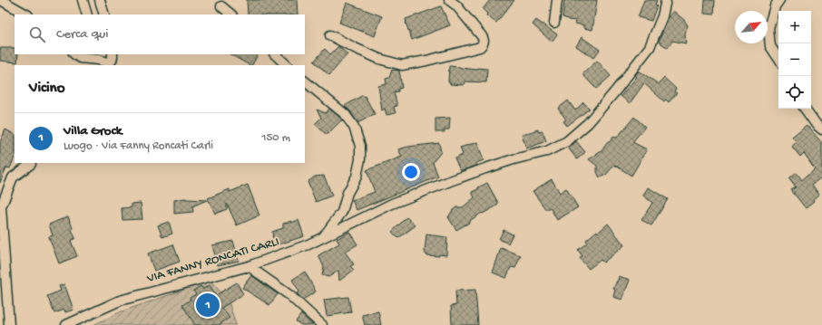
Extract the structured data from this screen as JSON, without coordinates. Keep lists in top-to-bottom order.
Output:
{
  "streets": {
    "street": ["VIA FANNY RONCATI CARLI"]
  },
  "north": "top right",
  "page": {
    "map_buttons": ["+", "−"],
    "search": "Cerca qui",
    "heading": "Vicino",
    "list": [
      {
        "mark": "1",
        "name": "Villa Grock",
        "note": "Luogo · Via Fanny Roncati Carli",
        "value": "150 m"
      }
    ],
    "pins": "1"
  }
}
